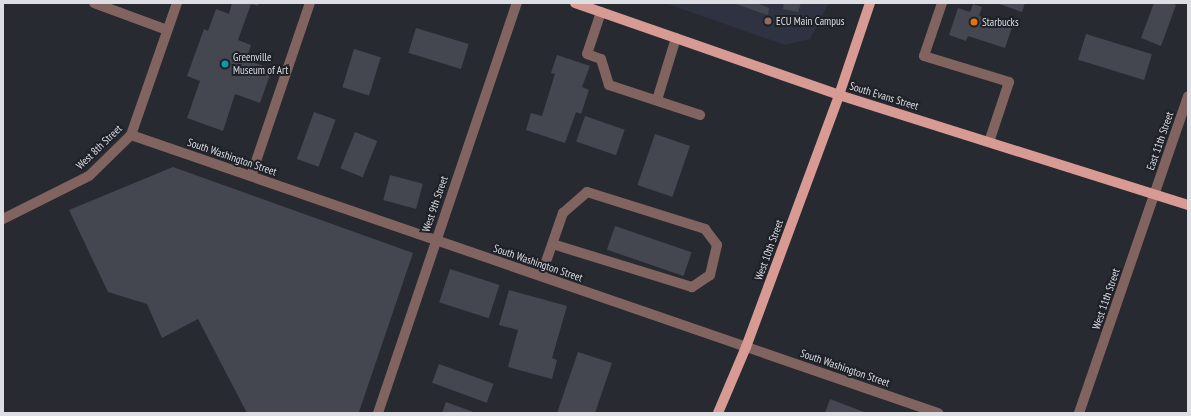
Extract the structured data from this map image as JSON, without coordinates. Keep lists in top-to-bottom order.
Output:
{
  "streets": {
    "main road": ["South Evans Street", "West 10th Street"],
    "street": [
      "East 11th Street",
      "West 8th Street",
      "South Washington Street",
      "West 9th Street",
      "West 11th Street"
    ]
  },
  "crossings": [
    ["South Evans Street", "East 11th Street"],
    ["South Evans Street", "West 10th Street"],
    ["South Evans Street", "West 11th Street"],
    ["East 11th Street", "West 11th Street"],
    ["West 8th Street", "South Washington Street"],
    ["South Washington Street", "West 9th Street"],
    ["South Washington Street", "West 10th Street"]
  ],
  "places": ["ECU Main Campus", "Starbucks", "Greenville Museum of Art"]
}
